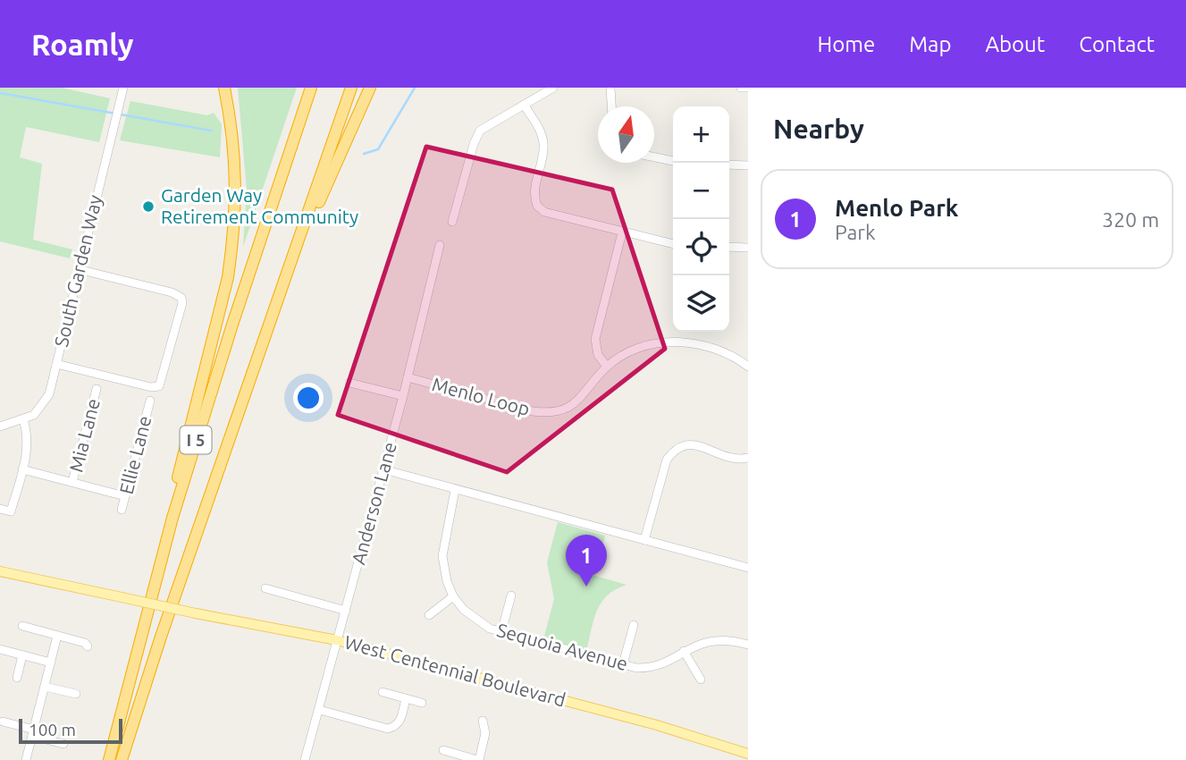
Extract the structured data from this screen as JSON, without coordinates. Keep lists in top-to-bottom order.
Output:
{
  "streets": {
    "highway": ["I 5"],
    "main road": ["West Centennial Boulevard"],
    "street": [
      "South Garden Way",
      "Menlo Loop",
      "Mia Lane",
      "Ellie Lane",
      "Anderson Lane",
      "Sequoia Avenue"
    ]
  },
  "crossings": [
    ["Menlo Loop", "Anderson Lane"],
    ["Anderson Lane", "West Centennial Boulevard"]
  ],
  "places": ["Garden Way Retirement Community"],
  "scale_bar": "100 m",
  "north": "top",
  "page": {
    "header": "Roamly",
    "nav": [
      "Home",
      "Map",
      "About",
      "Contact"
    ],
    "heading": "Nearby",
    "map_buttons": ["+", "−"],
    "list": [
      {
        "mark": "1",
        "name": "Menlo Park",
        "note": "Park",
        "value": "320 m"
      }
    ],
    "pins": "1",
    "scale": "100 m"
  }
}
